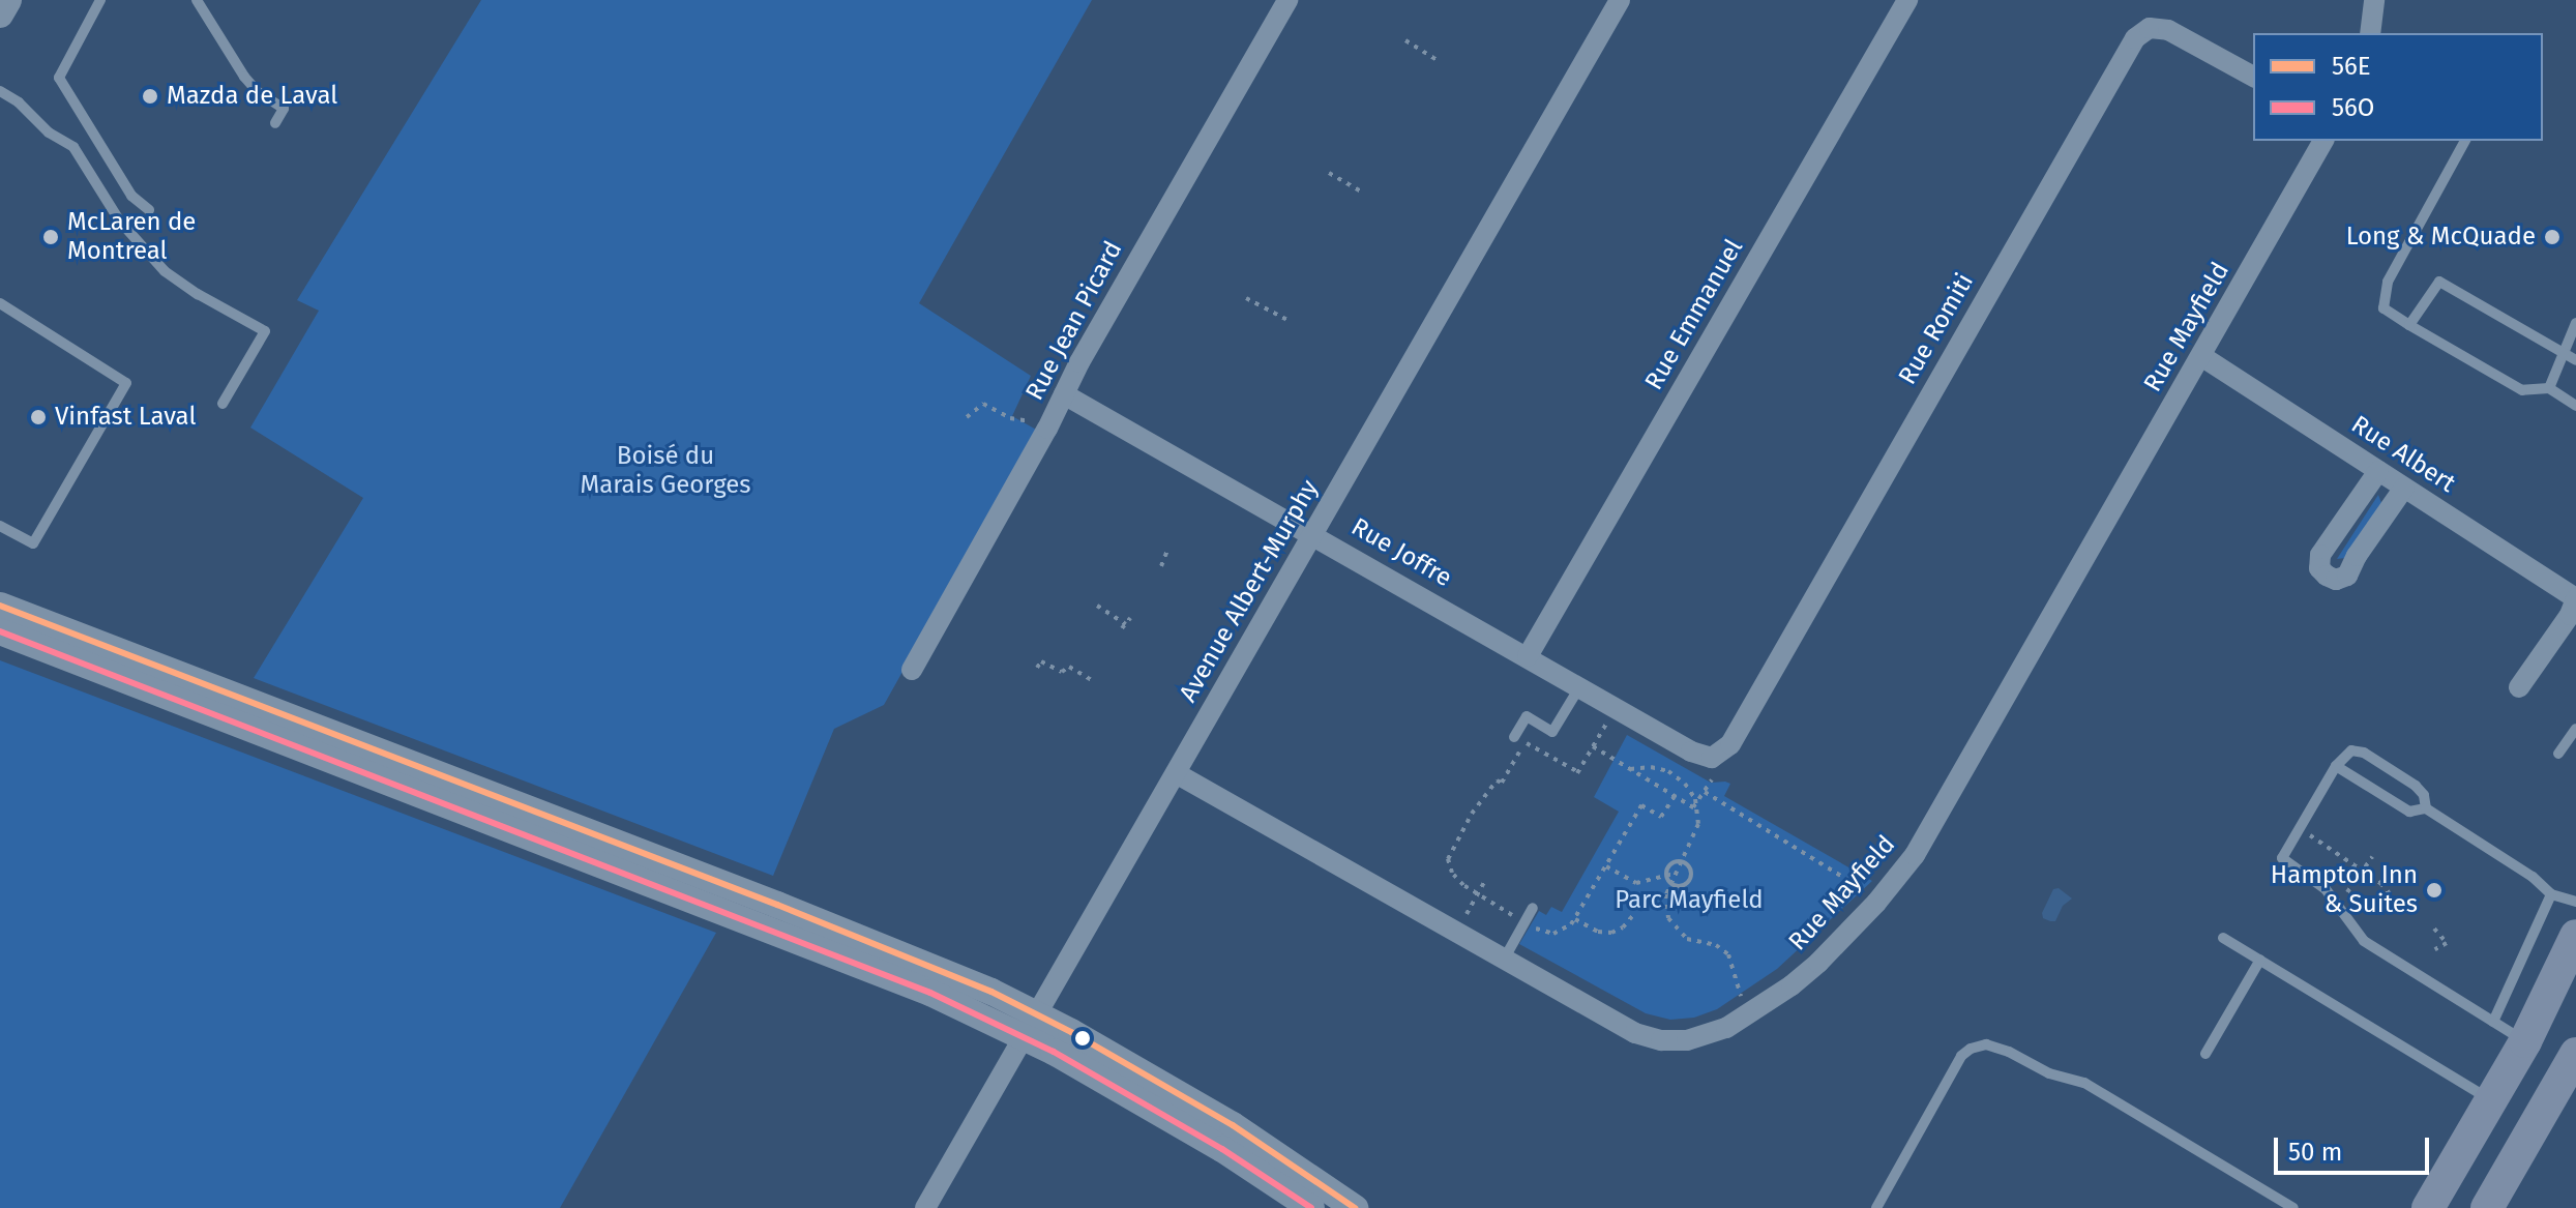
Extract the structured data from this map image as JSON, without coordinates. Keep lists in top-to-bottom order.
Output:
{
  "streets": {
    "street": [
      "Rue Emmanuel",
      "Rue Jean Picard",
      "Rue Mayfield",
      "Rue Romiti",
      "Rue Albert",
      "Rue Joffre",
      "Avenue Albert-Murphy"
    ]
  },
  "crossings": [
    ["Rue Emmanuel", "Rue Joffre"],
    ["Rue Jean Picard", "Rue Joffre"],
    ["Rue Mayfield", "Rue Albert"],
    ["Rue Mayfield", "Avenue Albert-Murphy"],
    ["Rue Romiti", "Rue Joffre"],
    ["Rue Joffre", "Avenue Albert-Murphy"]
  ],
  "parks": ["Boisé du Marais Georges", "Parc Mayfield"],
  "places": [
    "Mazda de Laval",
    "McLaren de Montreal",
    "Long & McQuade",
    "Vinfast Laval",
    "Hampton Inn & Suites"
  ],
  "lines": ["transit line 56E", "transit line 56O"],
  "legend": ["56E", "56O"],
  "scale_bar": "50 m"
}
